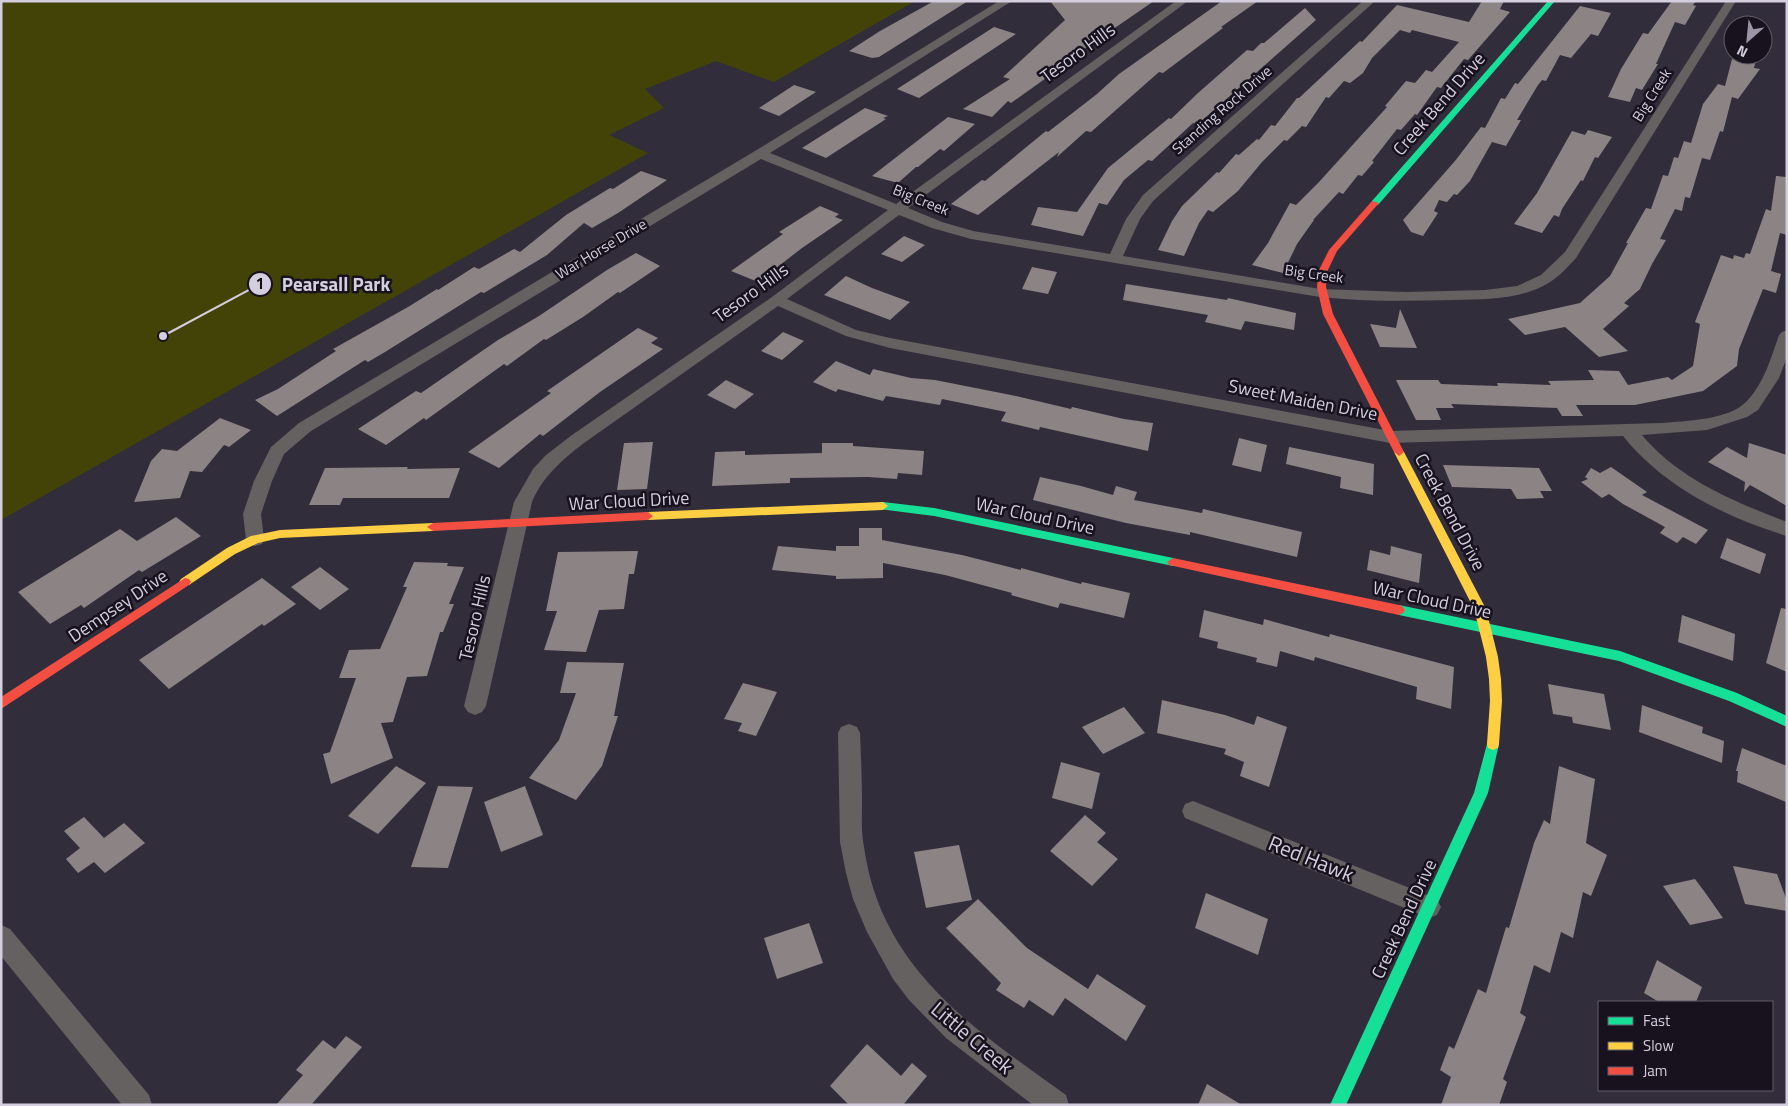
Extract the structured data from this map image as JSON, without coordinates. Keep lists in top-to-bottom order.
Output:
{
  "streets": {
    "street": [
      "Tesoro Hills",
      "Big Creek",
      "Creek Bend Drive",
      "Standing Rock Drive",
      "War Horse Drive",
      "Sweet Maiden Drive",
      "War Cloud Drive",
      "Dempsey Drive",
      "Red Hawk",
      "Little Creek"
    ]
  },
  "crossings": [
    ["Tesoro Hills", "Big Creek"],
    ["Tesoro Hills", "Sweet Maiden Drive"],
    ["Tesoro Hills", "War Cloud Drive"],
    ["Big Creek", "Creek Bend Drive"],
    ["Big Creek", "Standing Rock Drive"],
    ["Big Creek", "War Horse Drive"],
    ["Creek Bend Drive", "Sweet Maiden Drive"],
    ["Creek Bend Drive", "War Cloud Drive"],
    ["Creek Bend Drive", "Red Hawk"],
    ["War Horse Drive", "War Cloud Drive"],
    ["War Horse Drive", "Dempsey Drive"],
    ["War Cloud Drive", "Dempsey Drive"]
  ],
  "places": ["Pearsall Park"],
  "legend": ["Fast", "Slow", "Jam"],
  "north": "bottom left"
}
